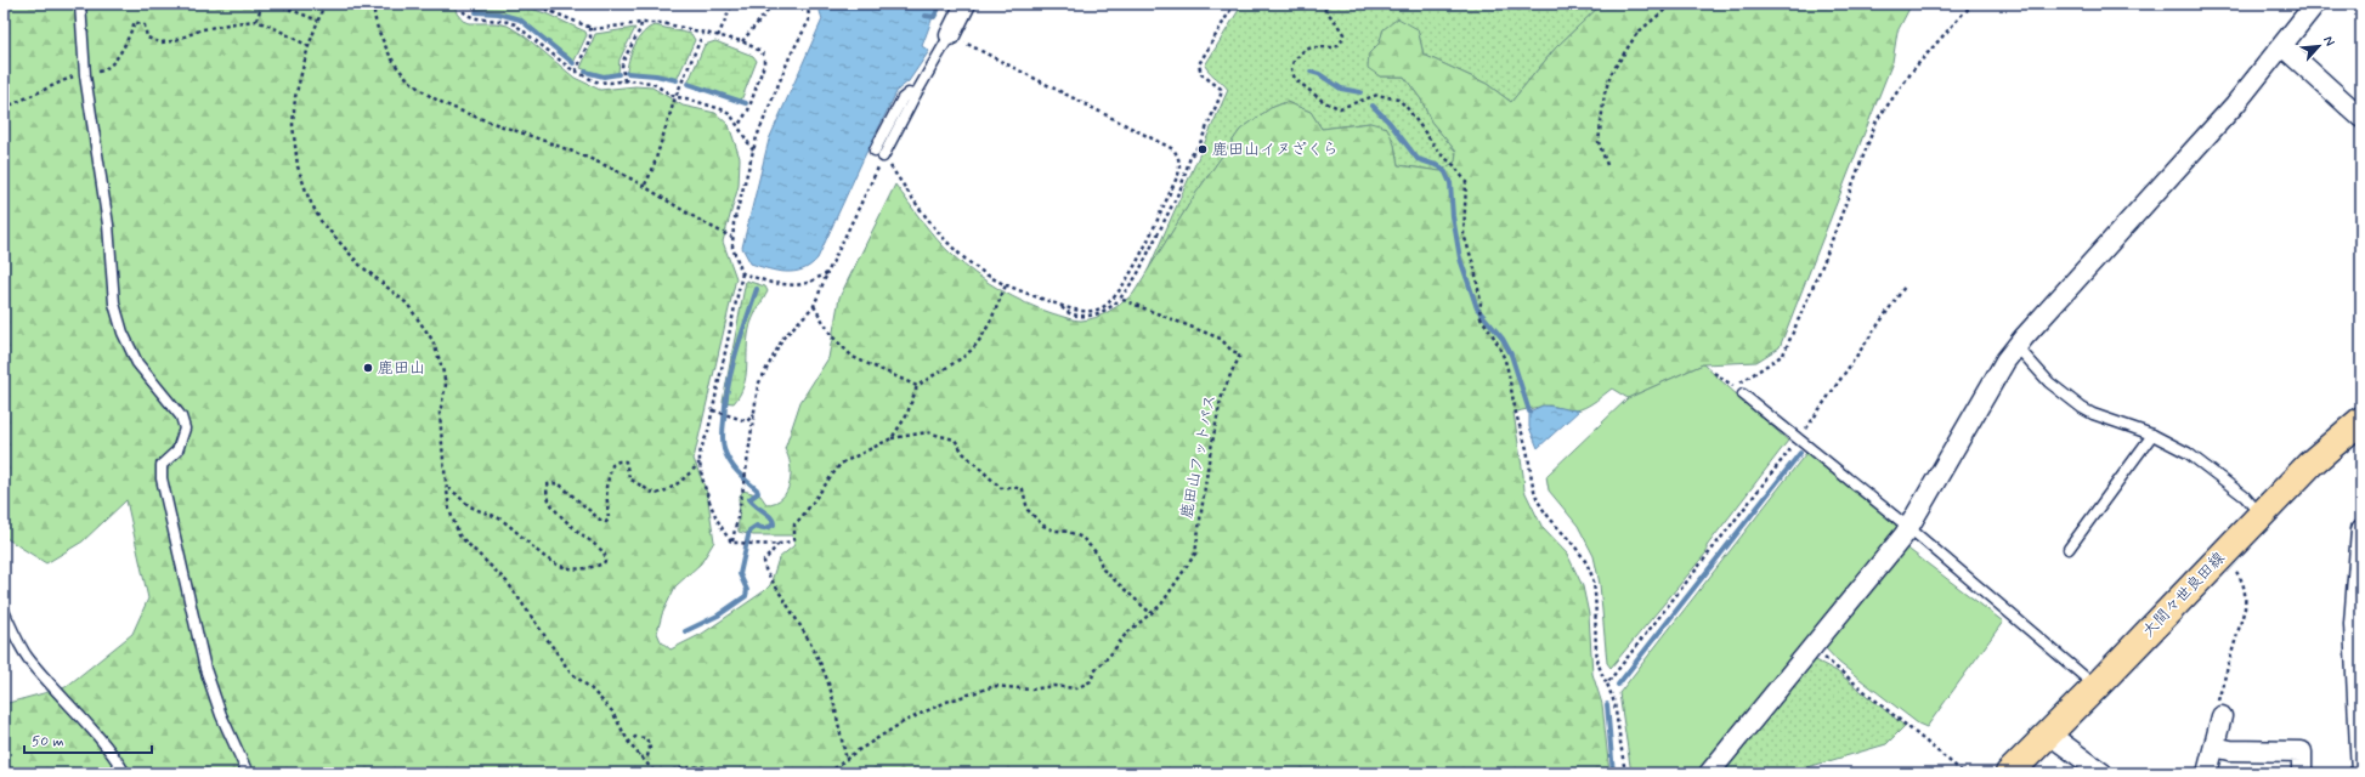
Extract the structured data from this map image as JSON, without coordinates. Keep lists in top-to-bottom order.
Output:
{
  "streets": {
    "main road": ["大間々世良田線"],
    "path": ["鹿田山フットパス"]
  },
  "places": ["鹿田山イヌざくら", "鹿田山"],
  "scale_bar": "50 m",
  "north": "top right"
}
